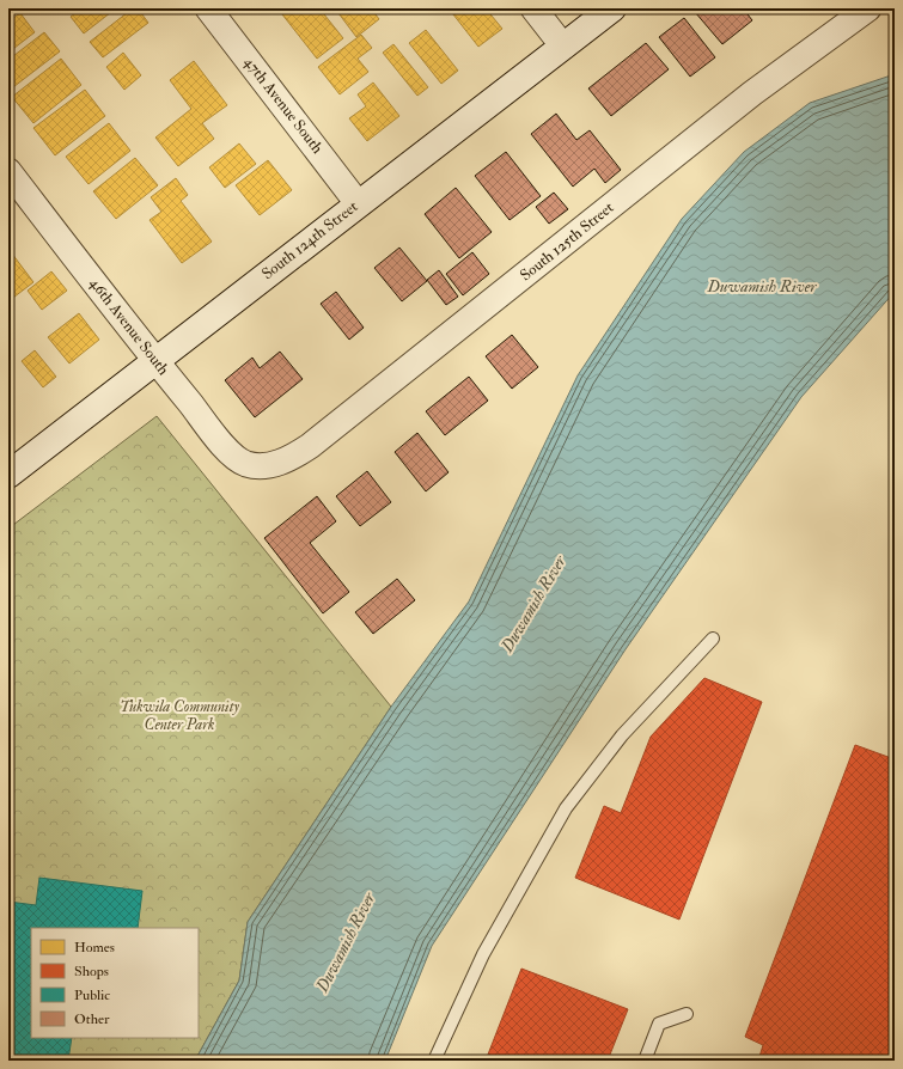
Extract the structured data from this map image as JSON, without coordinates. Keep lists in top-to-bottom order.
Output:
{
  "streets": {
    "street": [
      "47th Avenue South",
      "South 124th Street",
      "South 125th Street",
      "46th Avenue South"
    ]
  },
  "crossings": [
    ["47th Avenue South", "South 124th Street"],
    ["South 124th Street", "46th Avenue South"],
    ["South 125th Street", "46th Avenue South"]
  ],
  "water": ["Duwamish River"],
  "parks": ["Tukwila Community Center Park"],
  "legend": [
    "Homes",
    "Shops",
    "Public",
    "Other"
  ]
}
